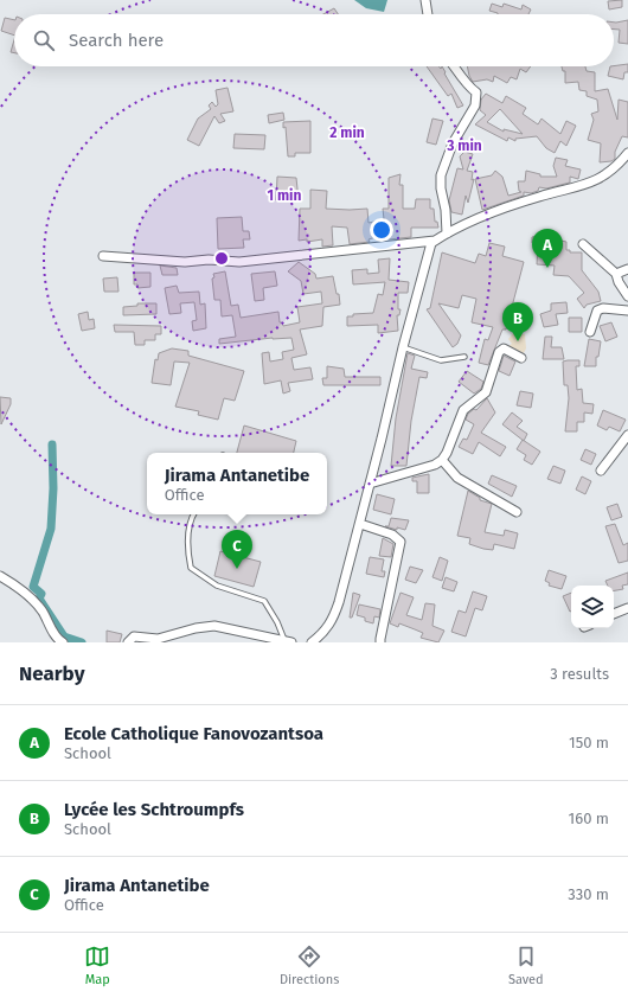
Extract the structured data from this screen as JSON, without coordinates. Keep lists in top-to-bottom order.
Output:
{
  "page": {
    "search": "Search here",
    "pins": ["A", "B", "C"],
    "popup": ["Jirama Antanetibe", "Office"],
    "heading": ["Nearby", "3 results"],
    "list": [
      {
        "mark": "A",
        "name": "Ecole Catholique Fanovozantsoa",
        "note": "School",
        "value": "150 m"
      },
      {
        "mark": "B",
        "name": "Lycée les Schtroumpfs",
        "note": "School",
        "value": "160 m"
      },
      {
        "mark": "C",
        "name": "Jirama Antanetibe",
        "note": "Office",
        "value": "330 m"
      }
    ],
    "nav": ["Map", "Directions", "Saved"]
  },
  "rings": ["2 min", "3 min", "1 min"]
}
